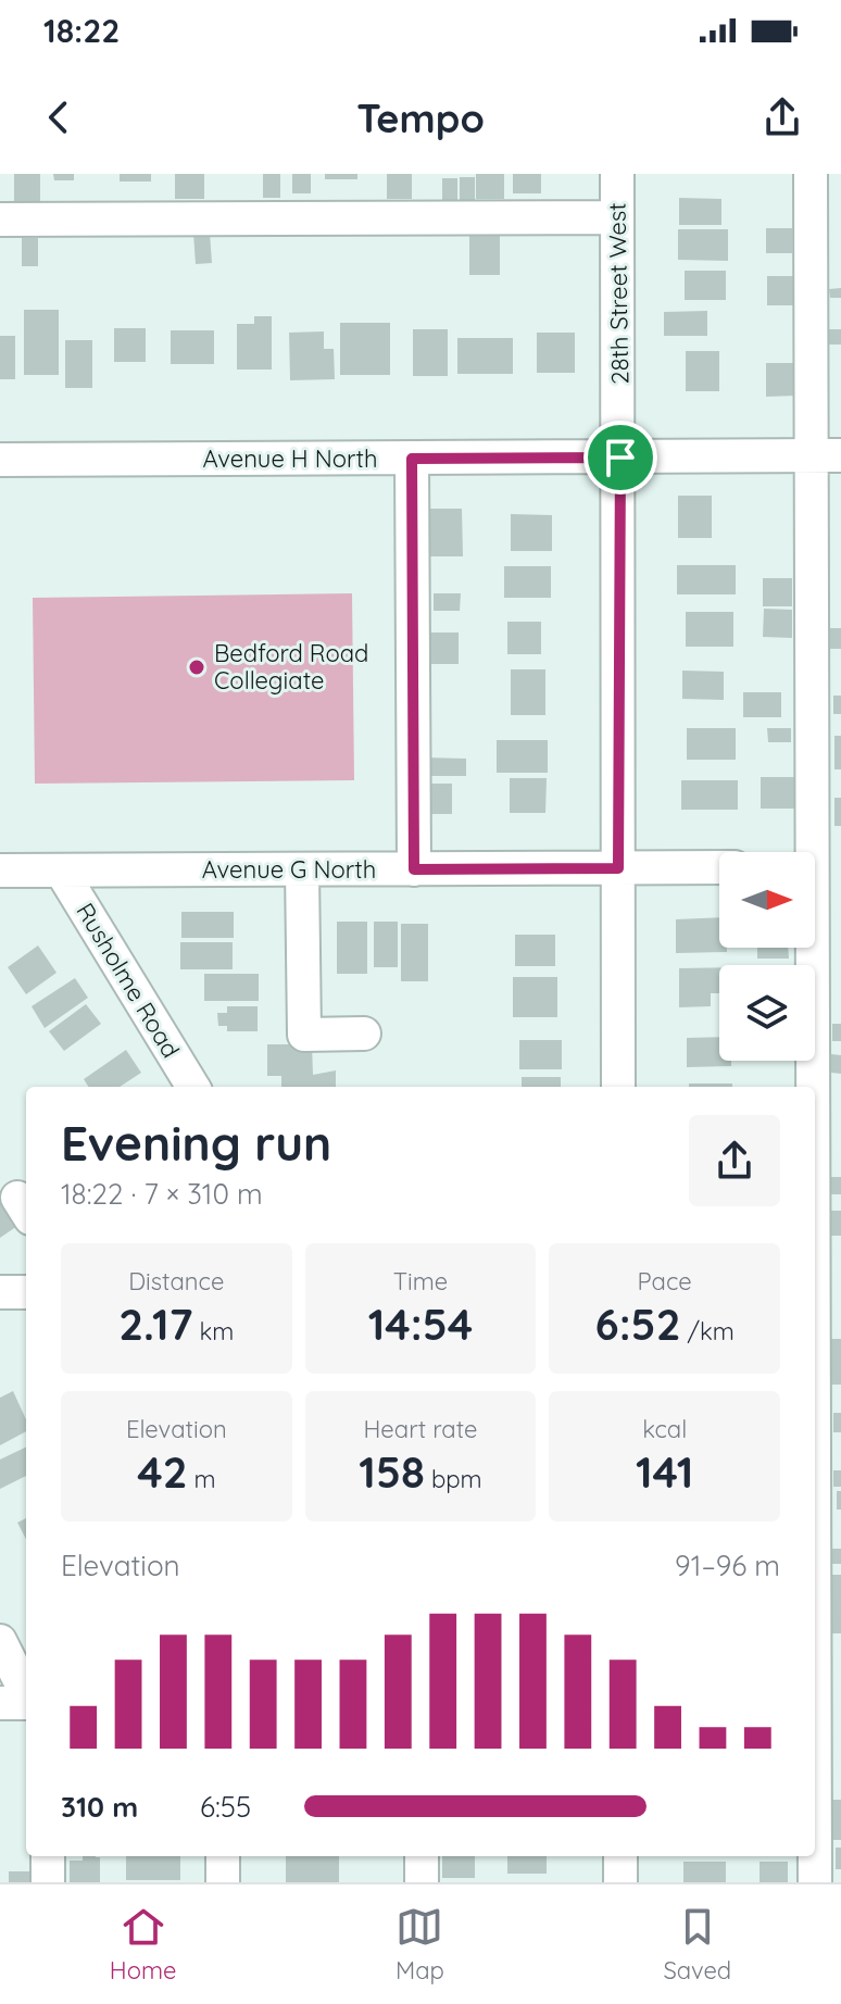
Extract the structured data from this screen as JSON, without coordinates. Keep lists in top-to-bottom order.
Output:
{
  "streets": {
    "street": [
      "28th Street West",
      "Avenue H North",
      "Avenue G North",
      "Rusholme Road"
    ]
  },
  "crossings": [
    ["28th Street West", "Avenue H North"],
    ["28th Street West", "Avenue G North"],
    ["Avenue G North", "Rusholme Road"]
  ],
  "places": ["Bedford Road Collegiate"],
  "north": "right",
  "page": {
    "status": "18:22",
    "header": "Tempo",
    "heading": ["Evening run", "18:22 · 7 × 310 m"],
    "stats": [
      ["Distance", "2.17 km"],
      ["Time", "14:54"],
      ["Pace", "6:52 /km"],
      ["Elevation", "42 m"],
      ["Heart rate", "158 bpm"],
      ["kcal", "141"]
    ],
    "chart": ["Elevation", "91–96 m"],
    "list": [
      {
        "name": "310 m",
        "note": "6:55"
      }
    ],
    "tabs": ["Home", "Map", "Saved"]
  }
}
